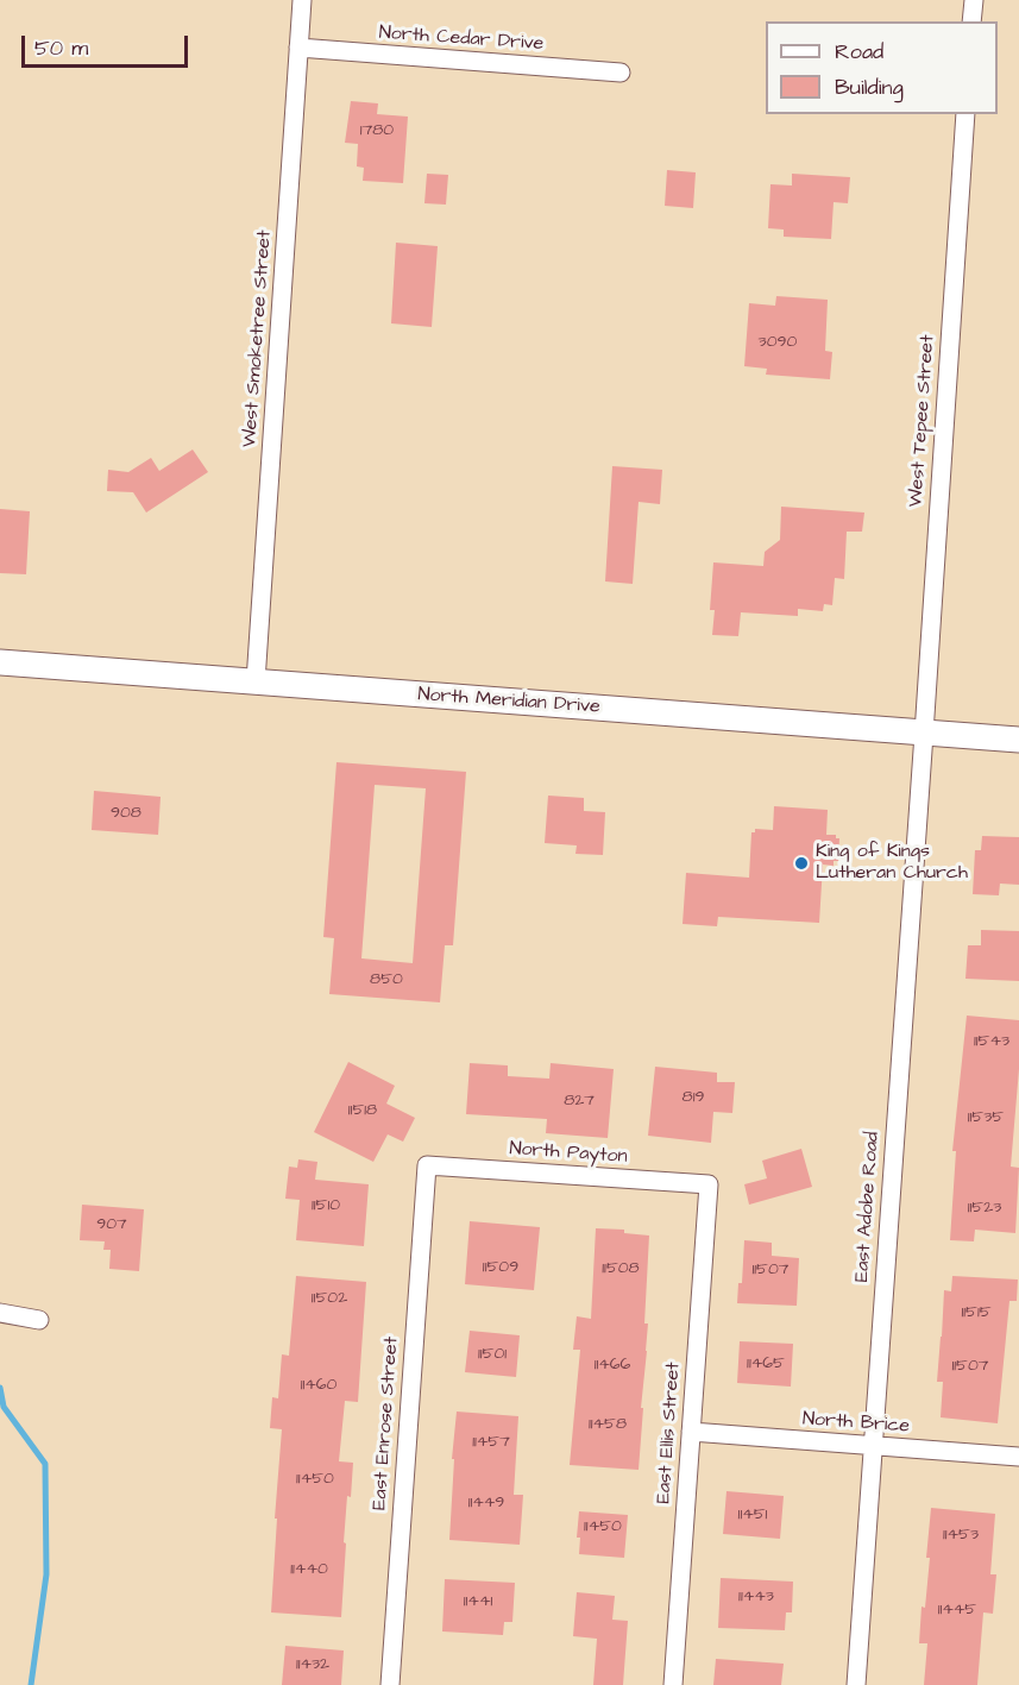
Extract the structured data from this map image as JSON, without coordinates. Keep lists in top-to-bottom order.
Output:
{
  "streets": {
    "street": [
      "North Cedar Drive",
      "West Smoketree Street",
      "West Tepee Street",
      "North Meridian Drive",
      "North Payton",
      "East Adobe Road",
      "East Enrose Street",
      "North Brice",
      "East Ellis Street"
    ]
  },
  "crossings": [
    ["North Cedar Drive", "West Smoketree Street"],
    ["West Smoketree Street", "North Meridian Drive"],
    ["West Tepee Street", "North Meridian Drive"],
    ["West Tepee Street", "East Adobe Road"],
    ["North Meridian Drive", "East Adobe Road"],
    ["North Payton", "East Enrose Street"],
    ["North Payton", "East Ellis Street"],
    ["East Adobe Road", "North Brice"],
    ["North Brice", "East Ellis Street"]
  ],
  "places": ["King of Kings Lutheran Church"],
  "house_numbers": [
    "1780",
    "3090",
    "908",
    "850",
    "11543",
    "819",
    "827",
    "11518",
    "11535",
    "11510",
    "11523",
    "907",
    "11509",
    "11508",
    "11507",
    "11502",
    "11515",
    "11501",
    "11465",
    "11466",
    "11507",
    "11460",
    "11458",
    "11457",
    "11450",
    "11449",
    "11451",
    "11450",
    "11453",
    "11440",
    "11443",
    "11441",
    "11445",
    "11432"
  ],
  "legend": ["Road", "Building"],
  "scale_bar": "50 m"
}
